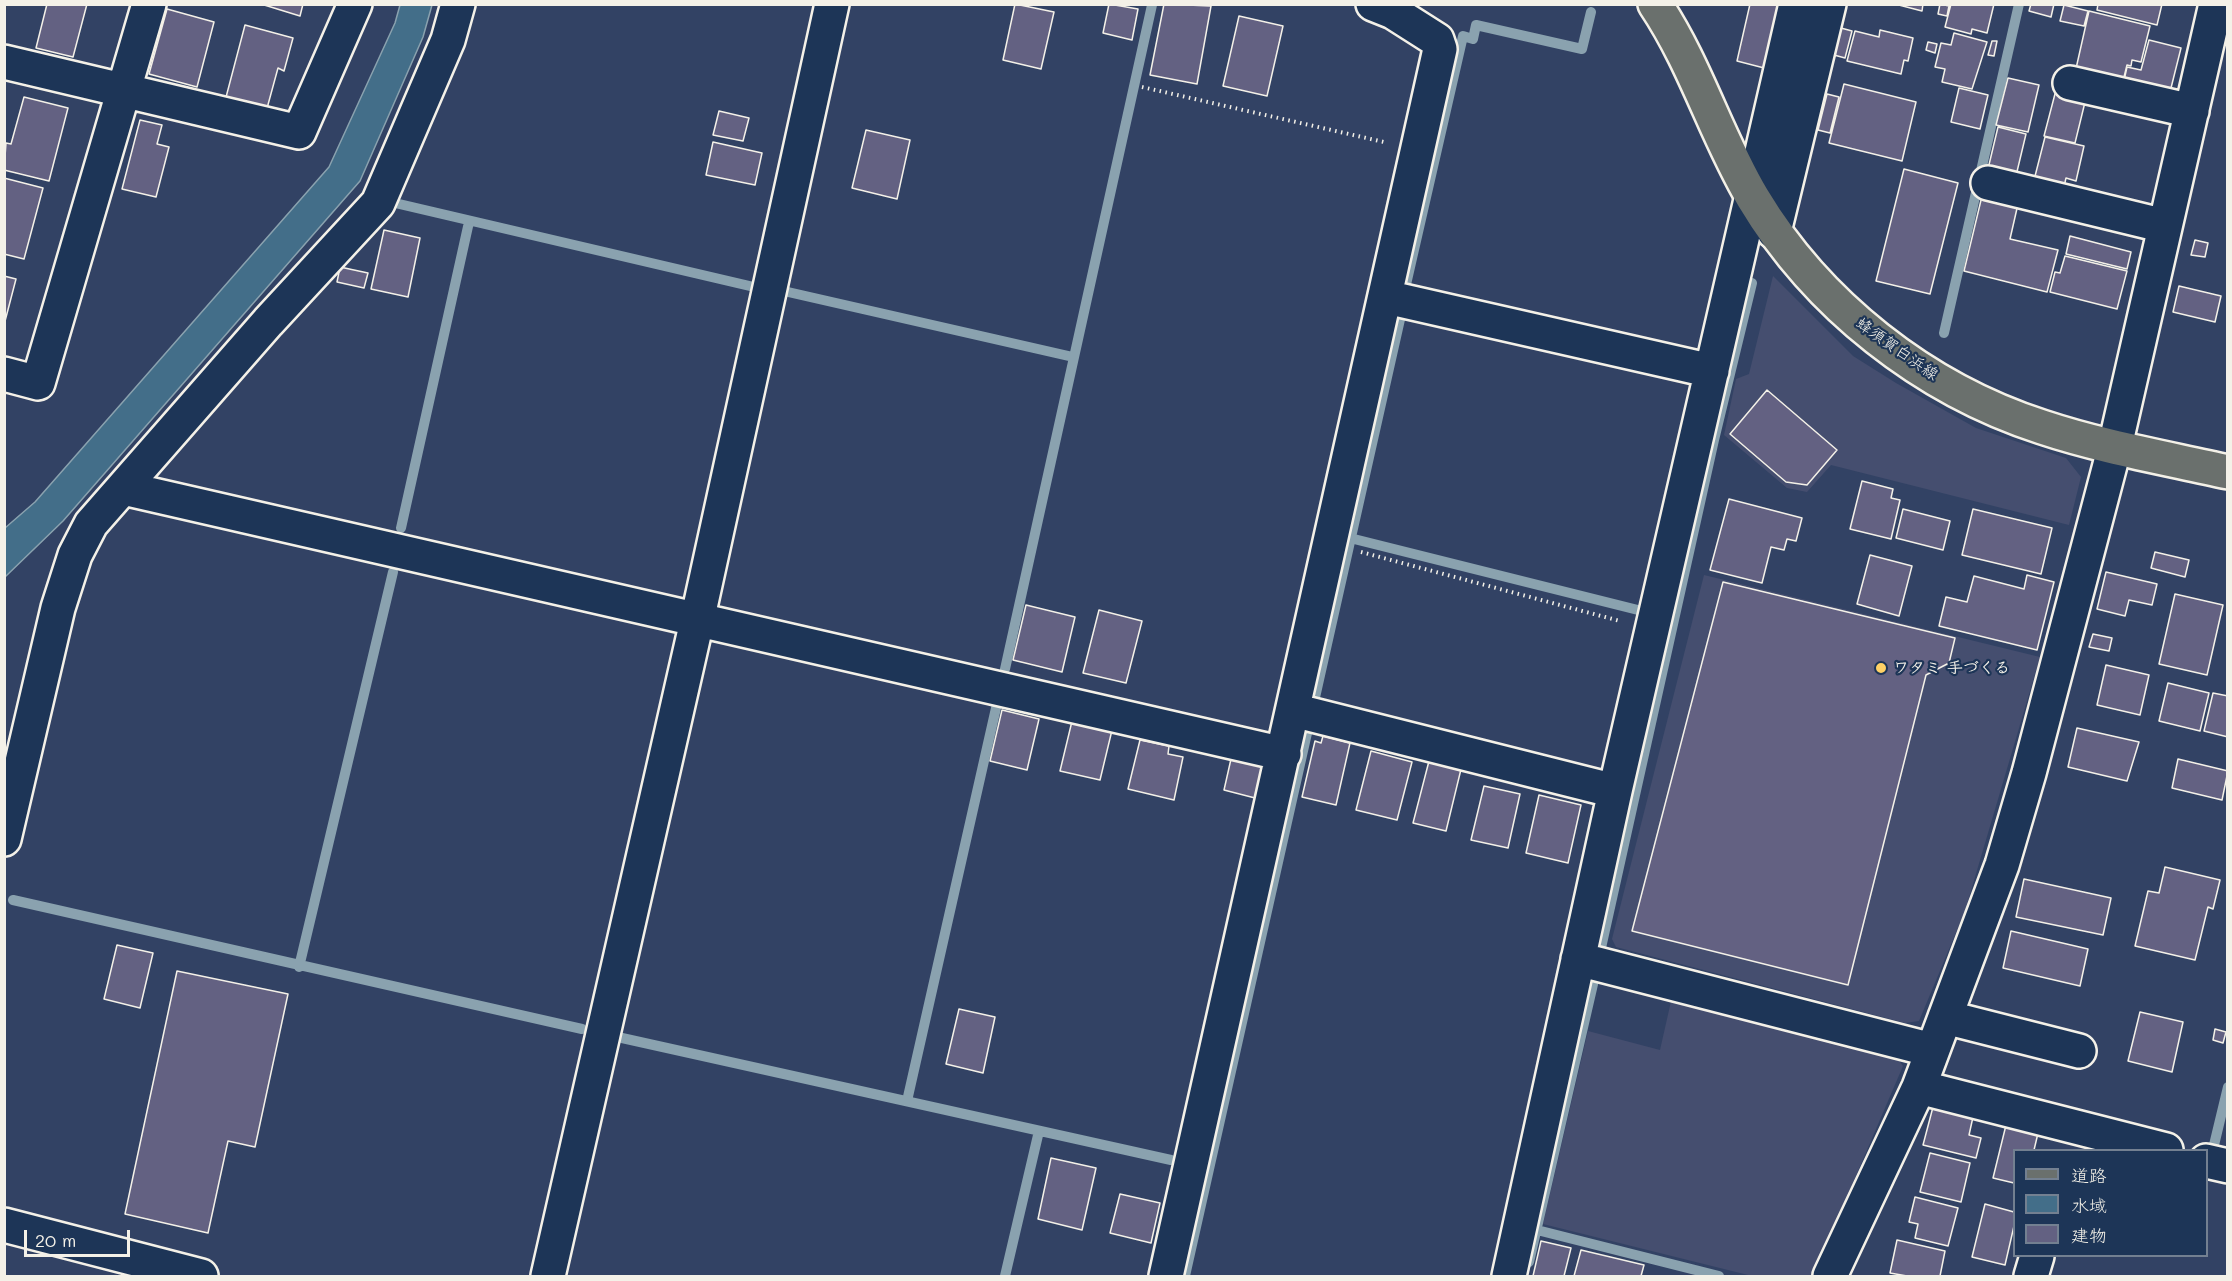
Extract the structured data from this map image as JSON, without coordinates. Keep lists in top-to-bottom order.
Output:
{
  "streets": {
    "main road": ["蜂須賀白浜線"]
  },
  "places": ["ワタミ 手づくる"],
  "legend": ["道路", "水域", "建物"],
  "scale_bar": "20 m"
}
